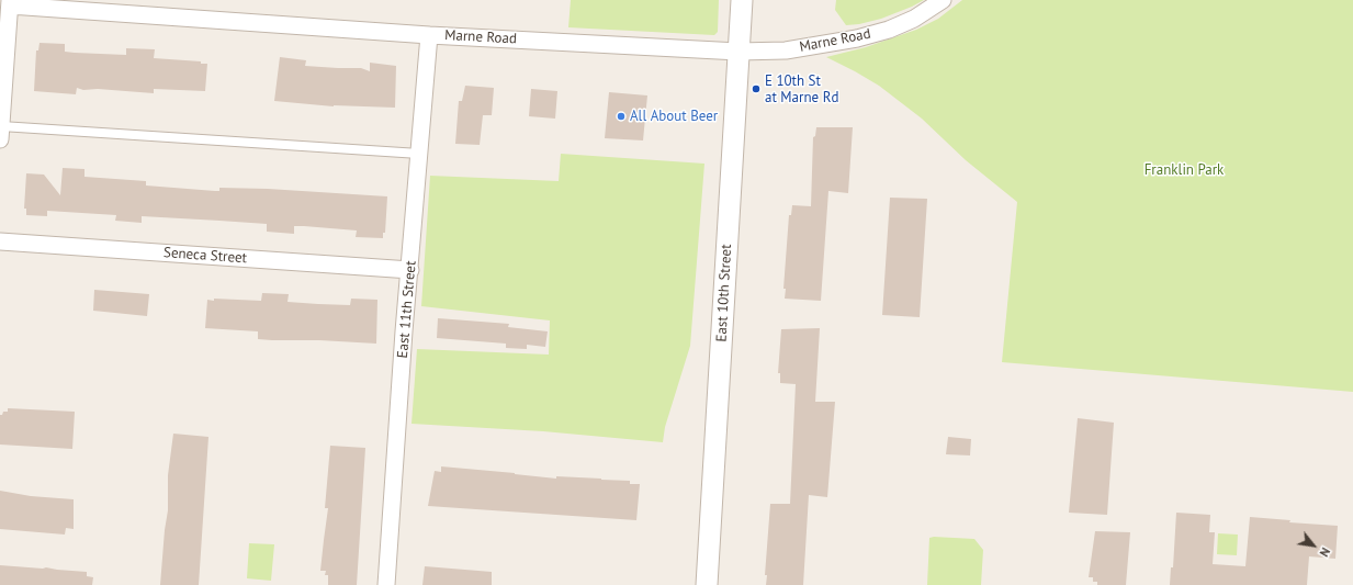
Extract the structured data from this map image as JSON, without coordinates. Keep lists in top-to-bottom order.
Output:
{
  "streets": {
    "street": [
      "Marne Road",
      "Seneca Street",
      "East 10th Street",
      "East 11th Street"
    ]
  },
  "crossings": [
    ["Marne Road", "East 10th Street"],
    ["Marne Road", "East 11th Street"],
    ["Seneca Street", "East 11th Street"]
  ],
  "parks": ["Franklin Park"],
  "places": ["E 10th St at Marne Rd", "All About Beer"],
  "north": "bottom right"
}
